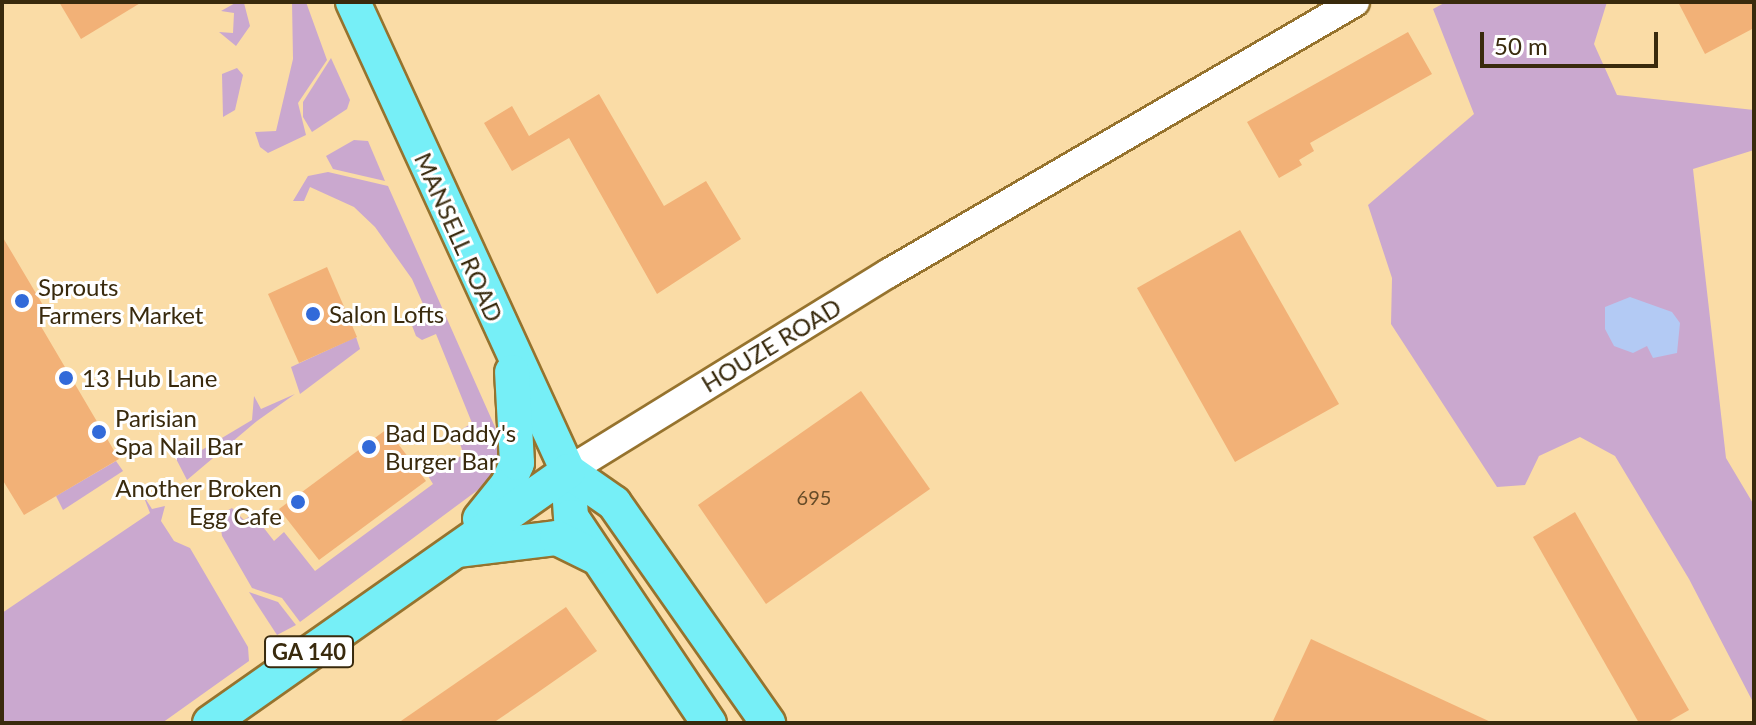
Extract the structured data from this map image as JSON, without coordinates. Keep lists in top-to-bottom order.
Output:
{
  "streets": {
    "main road": ["MANSELL ROAD", "HOUZE ROAD", "GA 140"]
  },
  "crossings": [
    ["MANSELL ROAD", "HOUZE ROAD"]
  ],
  "places": [
    "Sprouts Farmers Market",
    "Salon Lofts",
    "13 Hub Lane",
    "Parisian Spa Nail Bar",
    "Bad Daddy's Burger Bar",
    "Another Broken Egg Cafe"
  ],
  "house_numbers": ["695"],
  "scale_bar": "50 m"
}
